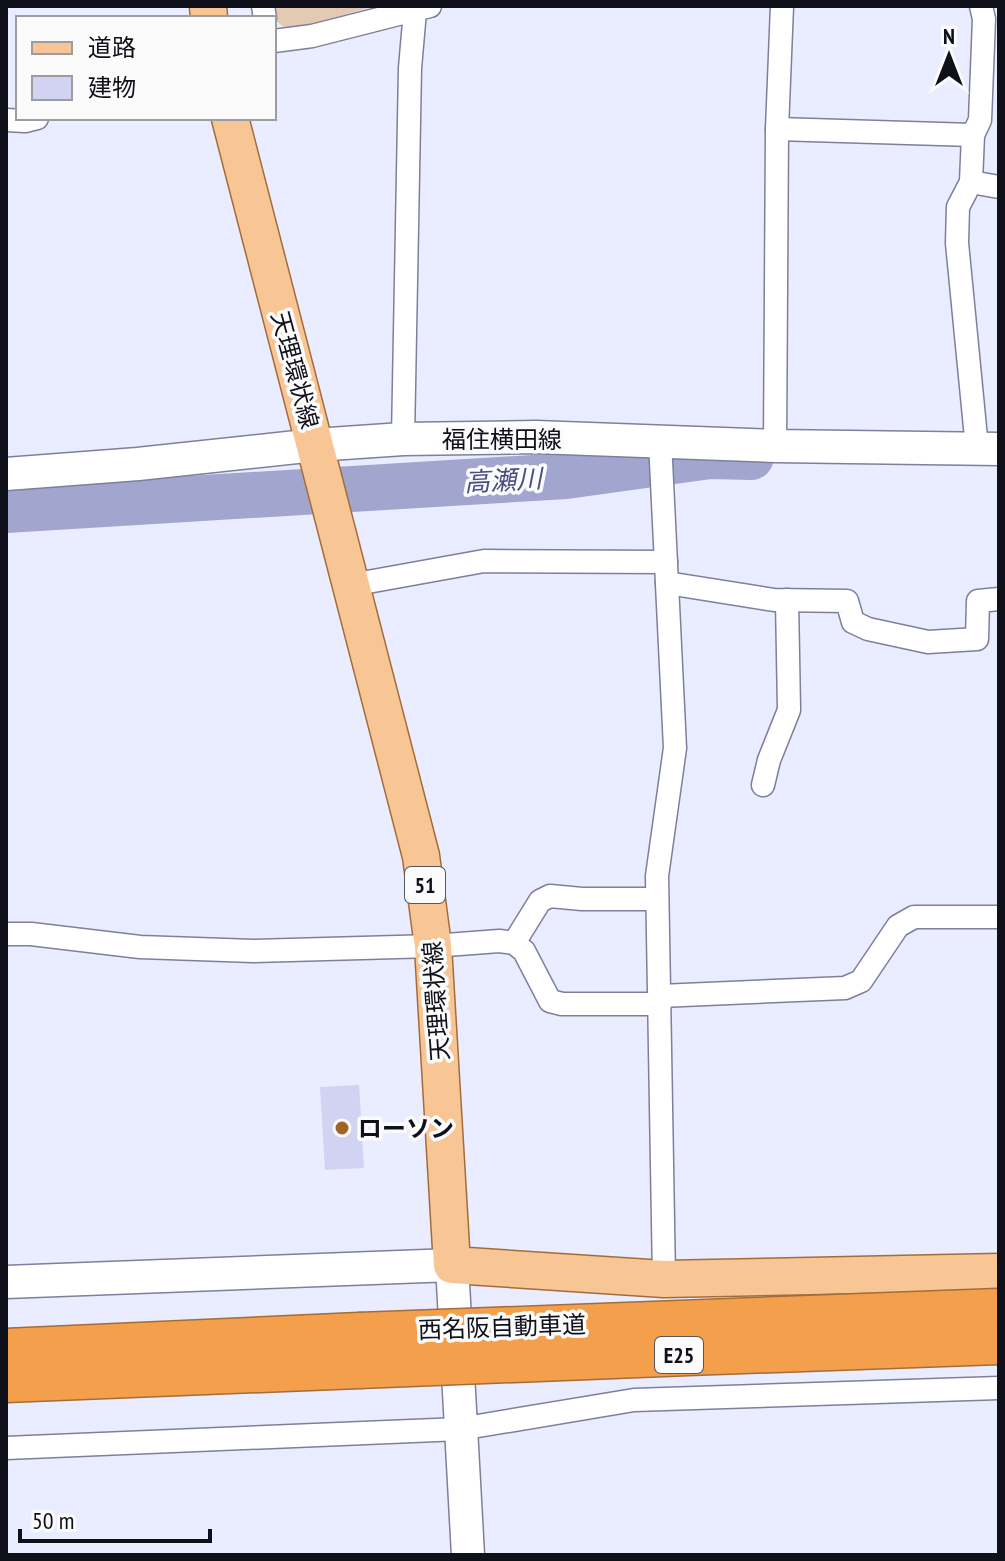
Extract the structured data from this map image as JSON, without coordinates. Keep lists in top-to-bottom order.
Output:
{
  "streets": {
    "highway": ["西名阪自動車道", "E25"],
    "main road": ["天理環状線", "福住横田線", "51"]
  },
  "crossings": [
    ["天理環状線", "福住横田線"]
  ],
  "water": ["高瀬川"],
  "places": ["ローソン"],
  "legend": ["道路", "建物"],
  "scale_bar": "50 m",
  "north": "top"
}
